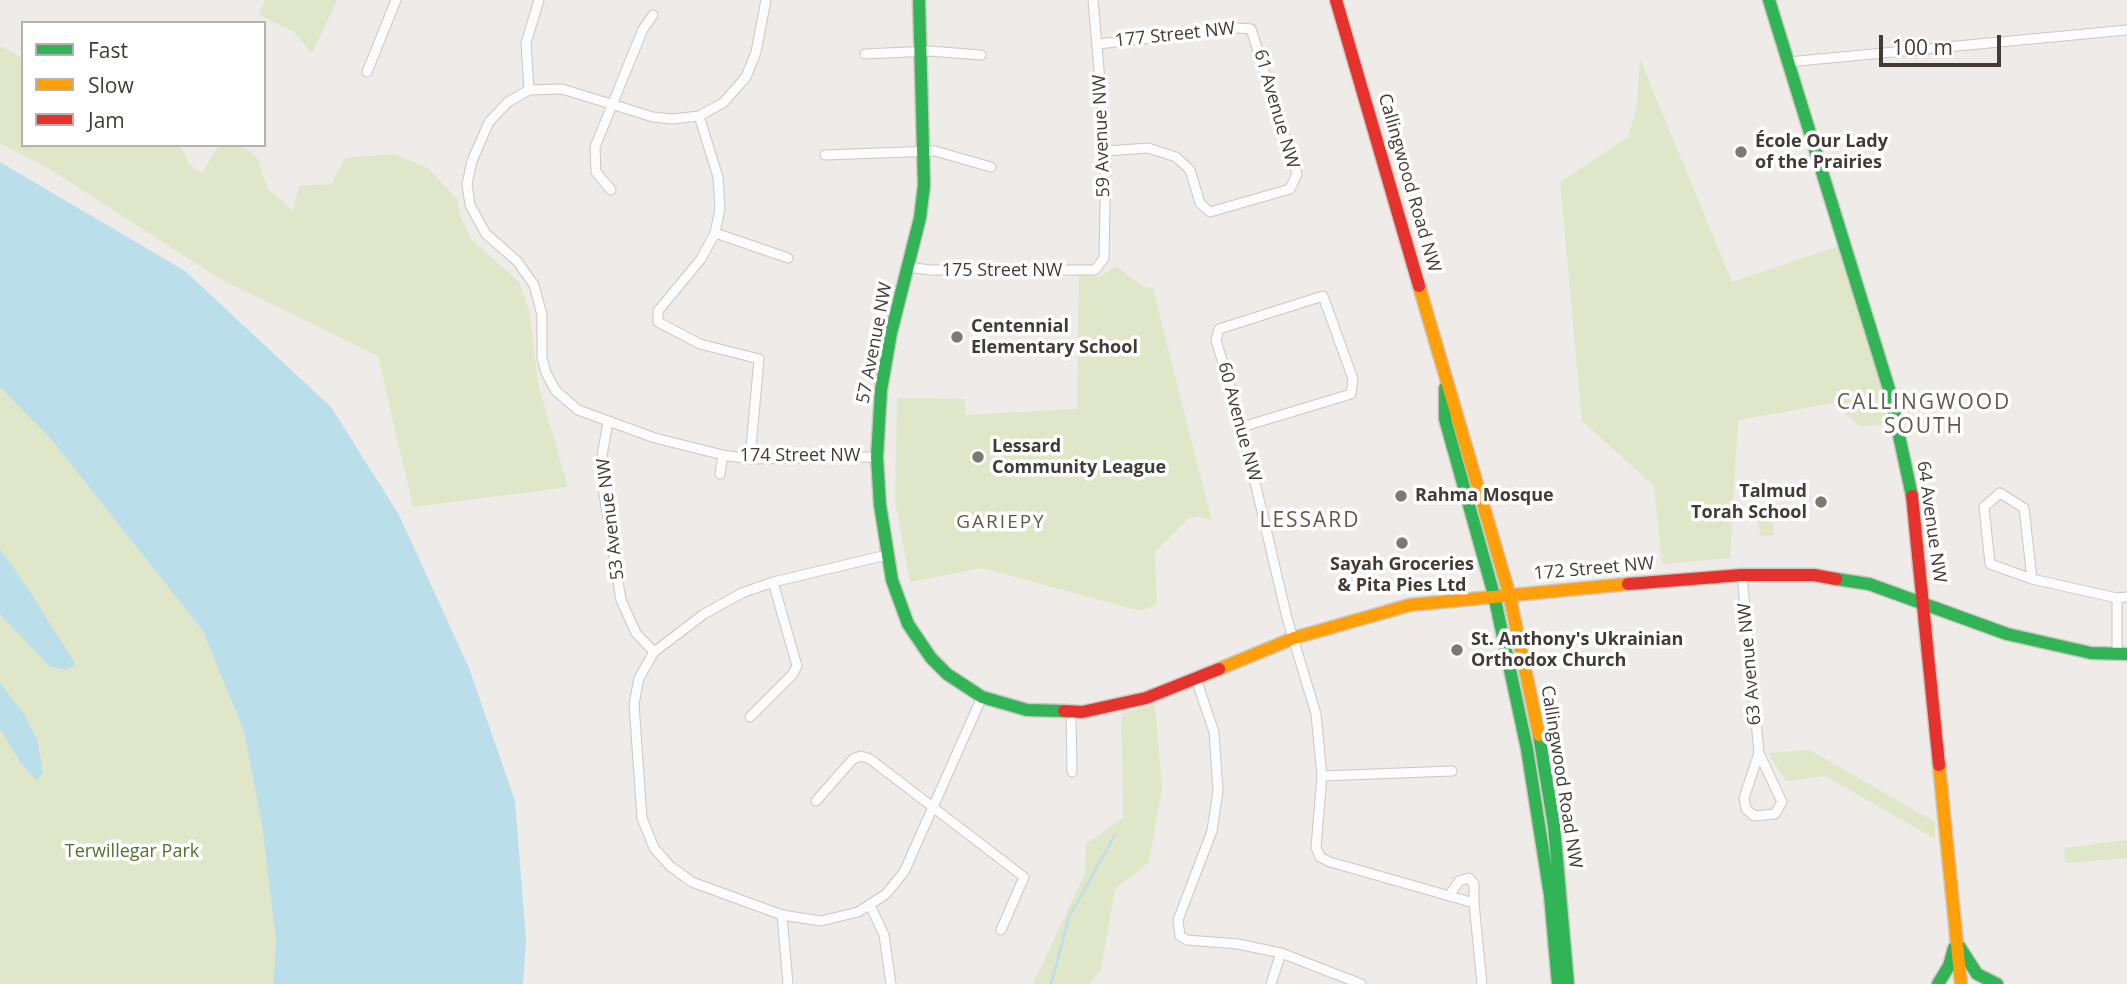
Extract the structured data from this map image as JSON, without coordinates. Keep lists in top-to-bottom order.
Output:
{
  "streets": {
    "street": [
      "177 Street NW",
      "61 Avenue NW",
      "59 Avenue NW",
      "Callingwood Road NW",
      "175 Street NW",
      "57 Avenue NW",
      "60 Avenue NW",
      "174 Street NW",
      "53 Avenue NW",
      "64 Avenue NW",
      "172 Street NW",
      "63 Avenue NW"
    ]
  },
  "crossings": [
    ["177 Street NW", "61 Avenue NW"],
    ["177 Street NW", "59 Avenue NW"],
    ["61 Avenue NW", "59 Avenue NW"],
    ["59 Avenue NW", "175 Street NW"],
    ["Callingwood Road NW", "172 Street NW"],
    ["175 Street NW", "57 Avenue NW"],
    ["57 Avenue NW", "174 Street NW"],
    ["57 Avenue NW", "172 Street NW"],
    ["60 Avenue NW", "172 Street NW"],
    ["174 Street NW", "53 Avenue NW"],
    ["64 Avenue NW", "172 Street NW"],
    ["172 Street NW", "63 Avenue NW"]
  ],
  "districts": ["CALLINGWOOD SOUTH", "LESSARD", "GARIEPY"],
  "parks": ["Terwillegar Park"],
  "places": [
    "École Our Lady of the Prairies",
    "Centennial Elementary School",
    "Lessard Community League",
    "Rahma Mosque",
    "Talmud Torah School",
    "Sayah Groceries & Pita Pies Ltd",
    "St. Anthony's Ukrainian Orthodox Church"
  ],
  "legend": ["Fast", "Slow", "Jam"],
  "scale_bar": "100 m"
}
